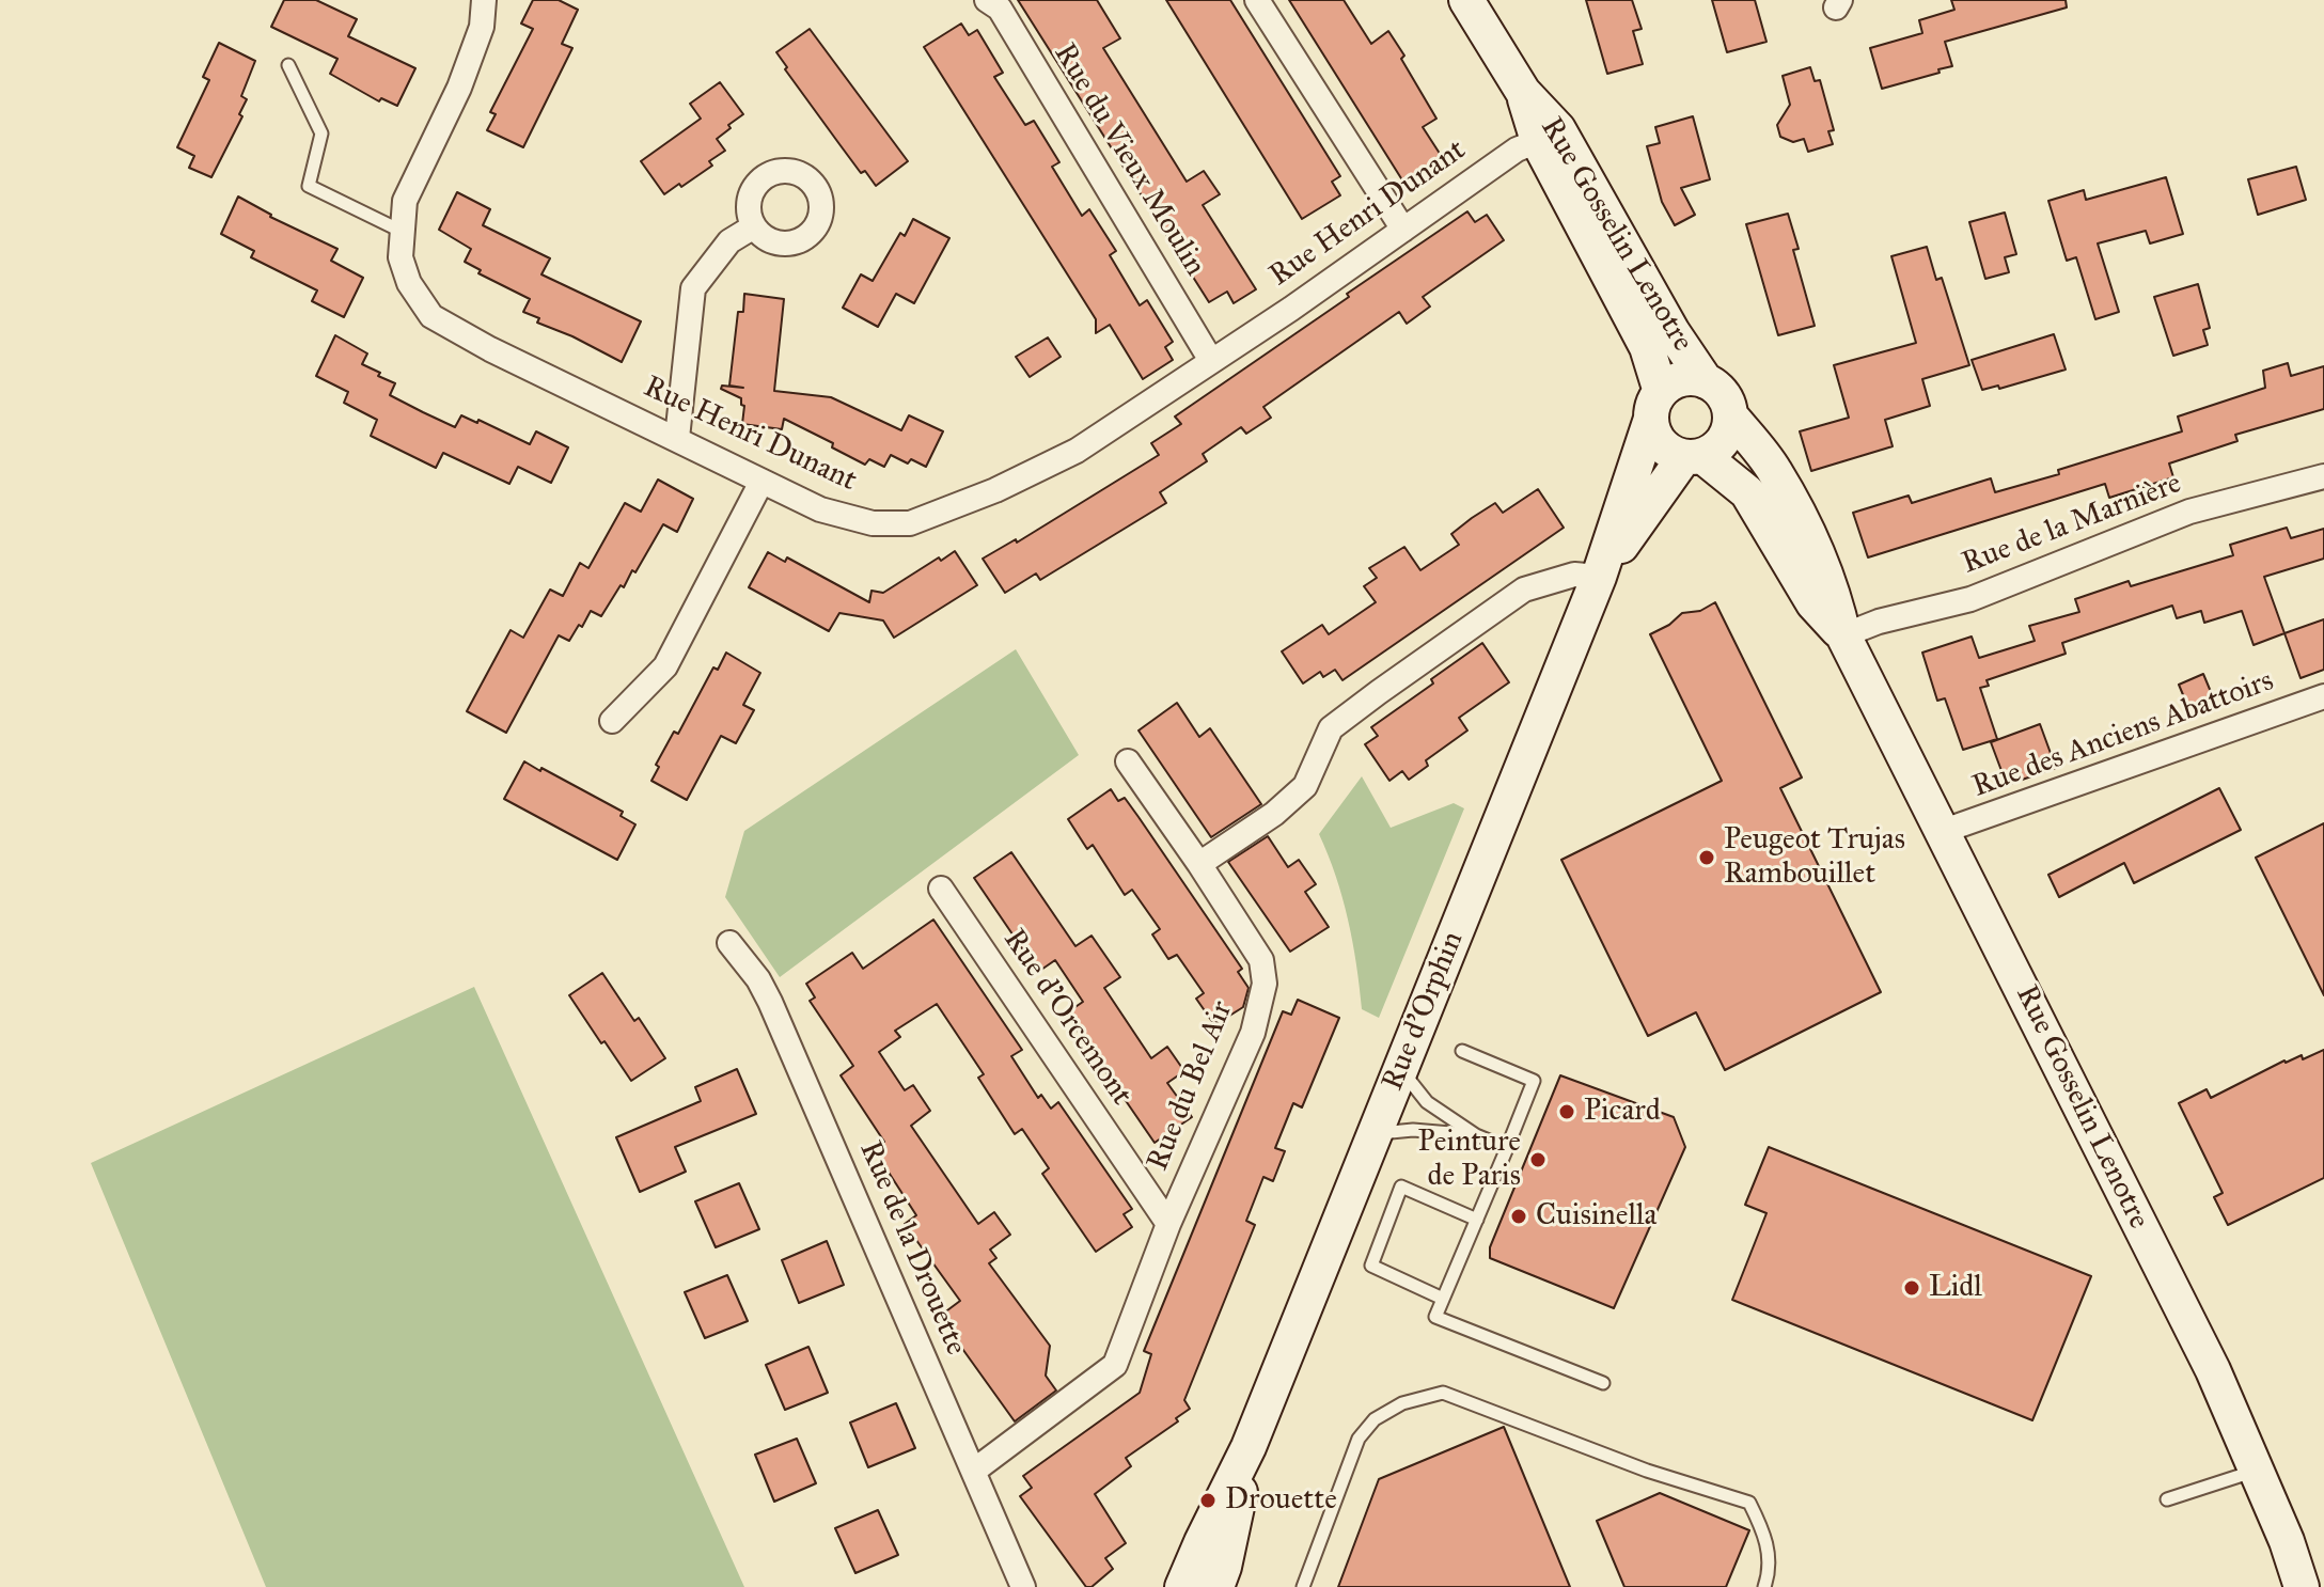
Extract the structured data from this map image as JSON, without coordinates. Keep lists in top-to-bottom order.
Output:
{
  "streets": {
    "main road": ["Rue Gosselin Lenotre", "Rue d'Orphin"],
    "street": [
      "Rue du Vieux Moulin",
      "Rue Henri Dunant",
      "Rue de la Marnière",
      "Rue des Anciens Abattoirs",
      "Rue d'Orcemont",
      "Rue du Bel Air",
      "Rue de la Drouette"
    ]
  },
  "crossings": [
    ["Rue du Vieux Moulin", "Rue Henri Dunant"],
    ["Rue Henri Dunant", "Rue Gosselin Lenotre"],
    ["Rue Gosselin Lenotre", "Rue de la Marnière"],
    ["Rue Gosselin Lenotre", "Rue des Anciens Abattoirs"],
    ["Rue Gosselin Lenotre", "Rue d'Orphin"],
    ["Rue d'Orcemont", "Rue du Bel Air"],
    ["Rue du Bel Air", "Rue de la Drouette"]
  ],
  "places": [
    "Peugeot Trujas Rambouillet",
    "Picard",
    "Peinture de Paris",
    "Cuisinella",
    "Lidl",
    "Drouette"
  ]
}
